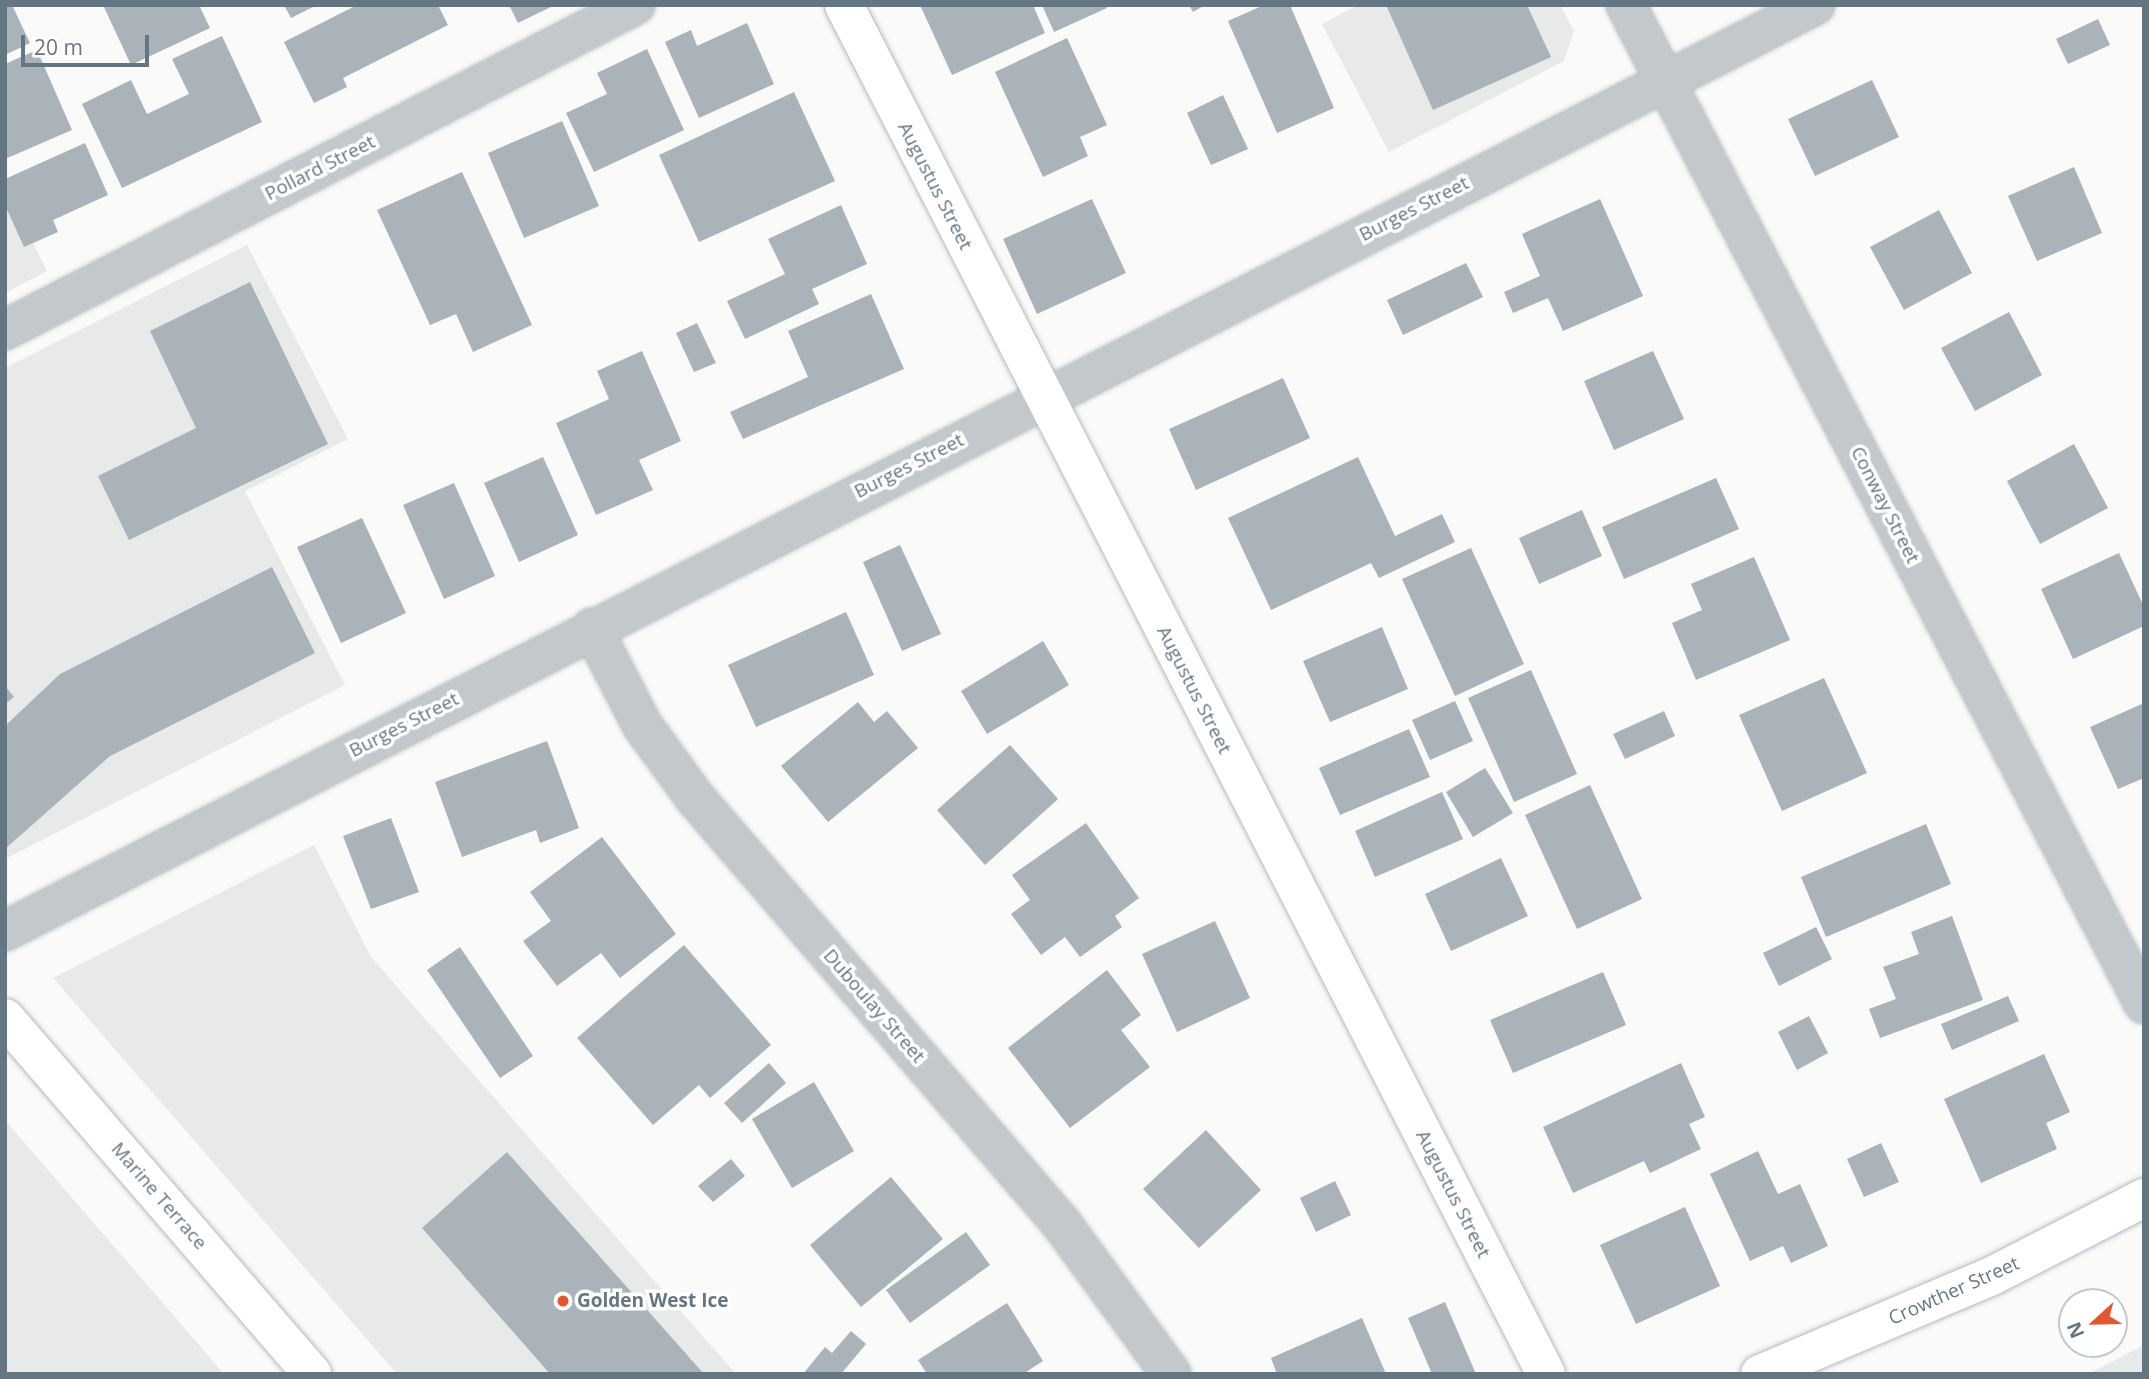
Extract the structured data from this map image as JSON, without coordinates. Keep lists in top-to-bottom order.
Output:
{
  "streets": {
    "street": [
      "Pollard Street",
      "Augustus Street",
      "Burges Street",
      "Conway Street",
      "Duboulay Street",
      "Marine Terrace",
      "Crowther Street"
    ]
  },
  "crossings": [
    ["Augustus Street", "Burges Street"],
    ["Burges Street", "Conway Street"],
    ["Burges Street", "Duboulay Street"]
  ],
  "places": ["Golden West Ice"],
  "scale_bar": "20 m",
  "north": "left"
}
